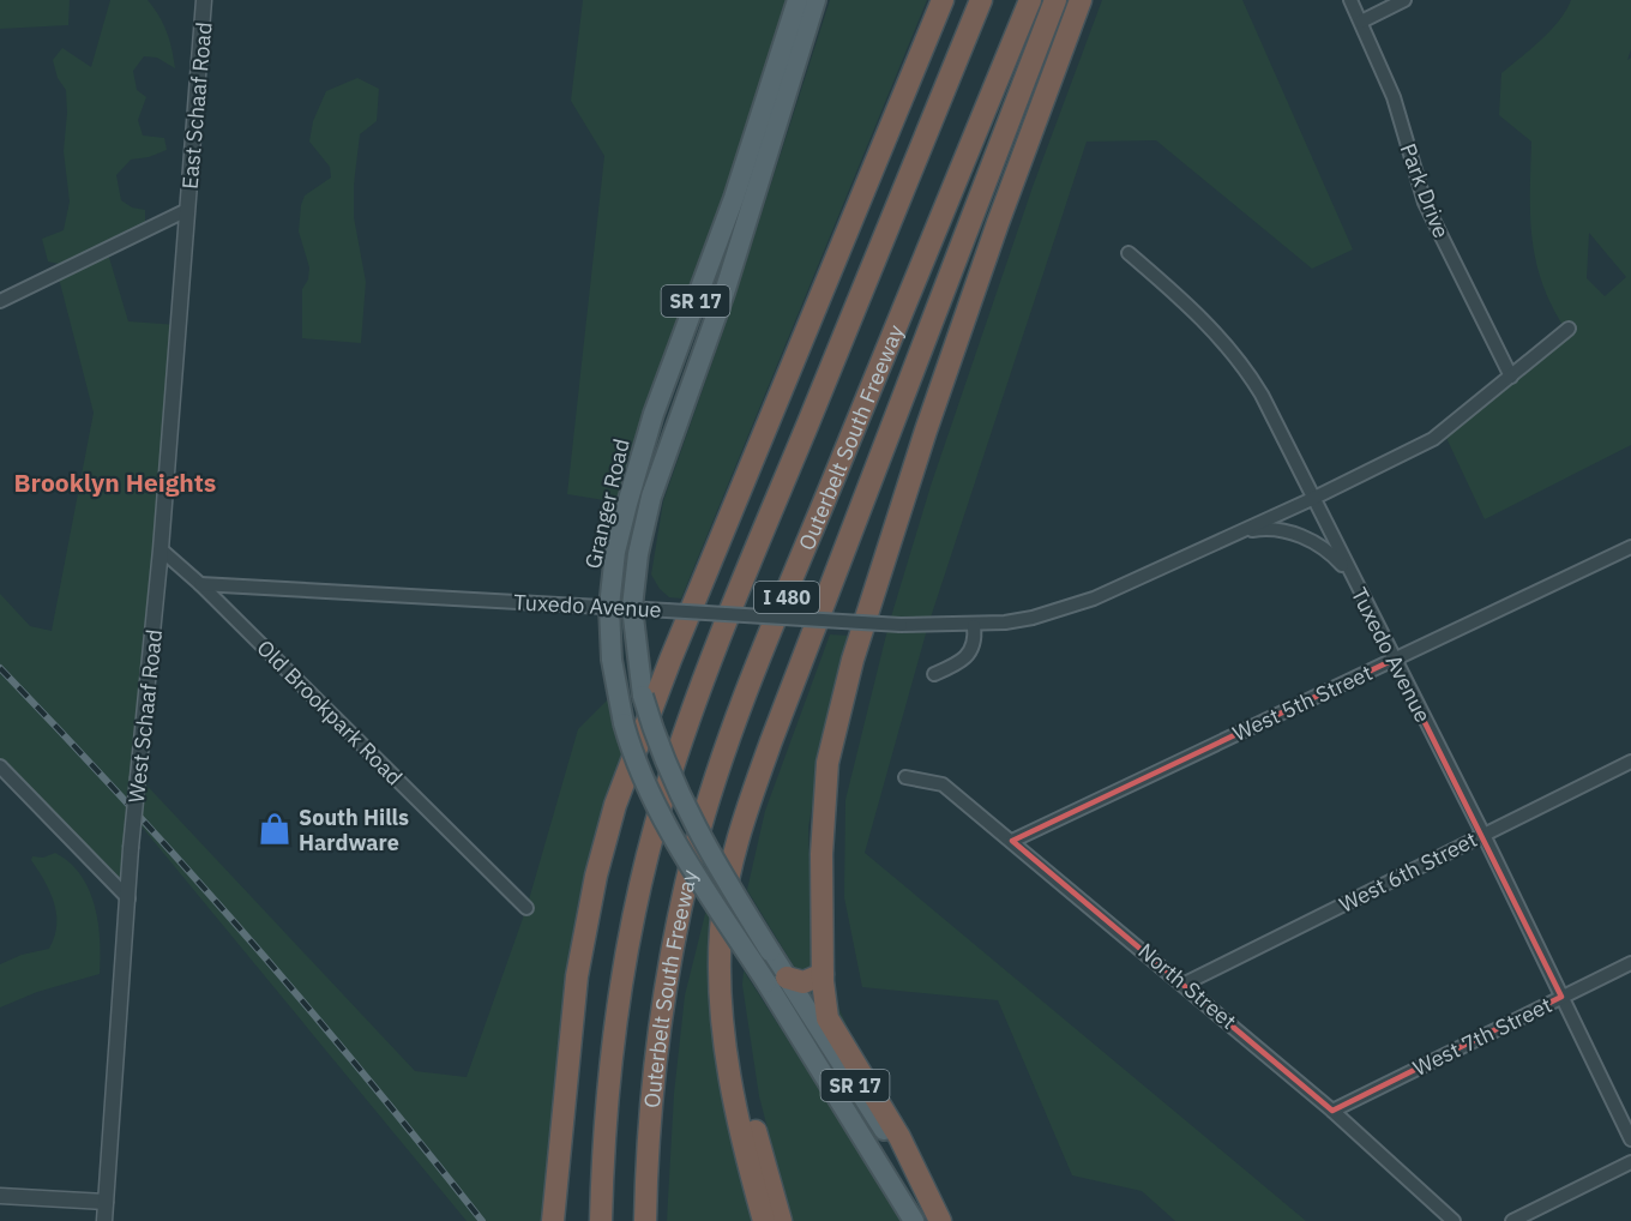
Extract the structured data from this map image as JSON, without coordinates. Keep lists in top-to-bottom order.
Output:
{
  "streets": {
    "highway": ["Outerbelt South Freeway", "I 480"],
    "main road": ["SR 17", "Granger Road"],
    "street": [
      "East Schaaf Road",
      "Park Drive",
      "Tuxedo Avenue",
      "West 5th Street",
      "Old Brookpark Road",
      "West Schaaf Road",
      "West 6th Street",
      "North Street",
      "West 7th Street"
    ]
  },
  "crossings": [
    ["East Schaaf Road", "West Schaaf Road"],
    ["Granger Road", "Tuxedo Avenue"],
    ["Tuxedo Avenue", "West 5th Street"],
    ["Tuxedo Avenue", "Old Brookpark Road"],
    ["Tuxedo Avenue", "West 6th Street"],
    ["Tuxedo Avenue", "West 7th Street"],
    ["West 5th Street", "North Street"],
    ["Old Brookpark Road", "West Schaaf Road"],
    ["West 6th Street", "North Street"],
    ["North Street", "West 7th Street"]
  ],
  "districts": ["Brooklyn Heights"],
  "places": {
    "shop": ["South Hills Hardware"]
  }
}
